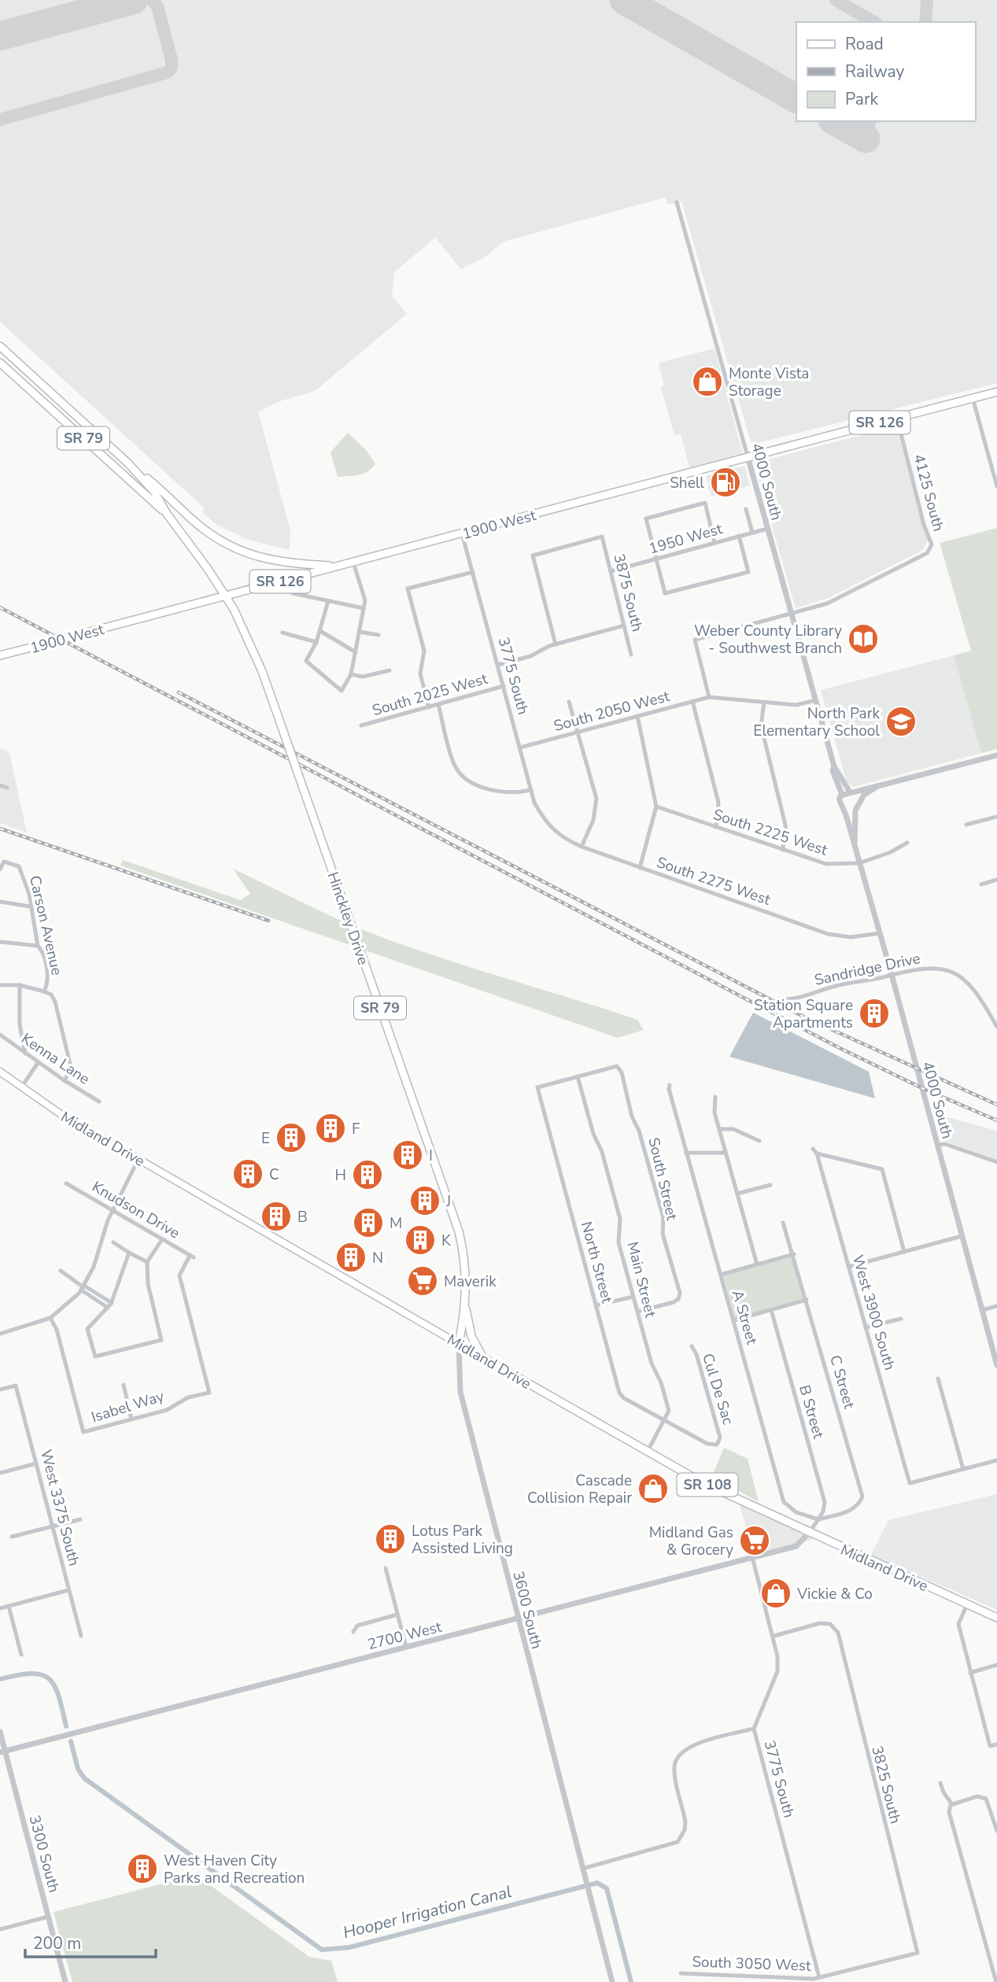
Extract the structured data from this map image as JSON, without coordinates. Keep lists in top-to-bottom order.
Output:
{
  "streets": {
    "main road": [
      "SR 126",
      "SR 79",
      "1900 West",
      "Hinckley Drive",
      "Midland Drive",
      "SR 108"
    ],
    "street": [
      "4000 South",
      "4125 South",
      "1950 West",
      "3875 South",
      "3775 South",
      "South 2025 West",
      "South 2050 West",
      "South 2225 West",
      "South 2275 West",
      "Carson Avenue",
      "Sandridge Drive",
      "Kenna Lane",
      "South Street",
      "Knudson Drive",
      "North Street",
      "Main Street",
      "West 3900 South",
      "A Street",
      "C Street",
      "Cul De Sac",
      "Isabel Way",
      "B Street",
      "West 3375 South",
      "3600 South",
      "2700 West",
      "3825 South",
      "3300 South",
      "South 3050 West"
    ]
  },
  "crossings": [
    ["4000 South", "4125 South"],
    ["4000 South", "1900 West"],
    ["4000 South", "1950 West"],
    ["4000 South", "South 2050 West"],
    ["4000 South", "South 2225 West"],
    ["4000 South", "South 2275 West"],
    ["4000 South", "Sandridge Drive"],
    ["4125 South", "1900 West"],
    ["1900 West", "3775 South"],
    ["1900 West", "Hinckley Drive"],
    ["1950 West", "3875 South"],
    ["3775 South", "South 2025 West"],
    ["3775 South", "South 2050 West"],
    ["3775 South", "South 2275 West"],
    ["3775 South", "2700 West"],
    ["3775 South", "3825 South"],
    ["3775 South", "South 3050 West"],
    ["Hinckley Drive", "Midland Drive"],
    ["Hinckley Drive", "3600 South"],
    ["Carson Avenue", "Kenna Lane"],
    ["Midland Drive", "Main Street"],
    ["Midland Drive", "3600 South"],
    ["Midland Drive", "2700 West"],
    ["South Street", "North Street"],
    ["South Street", "Main Street"],
    ["Knudson Drive", "Isabel Way"],
    ["North Street", "Main Street"],
    ["North Street", "Cul De Sac"],
    ["Main Street", "Cul De Sac"],
    ["A Street", "C Street"],
    ["A Street", "B Street"],
    ["C Street", "B Street"],
    ["3600 South", "2700 West"],
    ["2700 West", "3300 South"],
    ["3825 South", "South 3050 West"]
  ],
  "water": ["Hooper Irrigation Canal"],
  "places": {
    "shop": ["Monte Vista Storage", "Cascade Collision Repair", "Vickie & Co"],
    "fuel station": ["Shell"],
    "library": ["Weber County Library - Southwest Branch"],
    "school or university": ["North Park Elementary School"],
    "building": [
      "Station Square Apartments",
      "F",
      "E",
      "I",
      "C",
      "H",
      "J",
      "B",
      "M",
      "K",
      "N",
      "Lotus Park Assisted Living",
      "West Haven City Parks and Recreation"
    ],
    "supermarket": ["Maverik", "Midland Gas & Grocery"]
  },
  "legend": ["Road", "Railway", "Park"],
  "scale_bar": "200 m"
}
